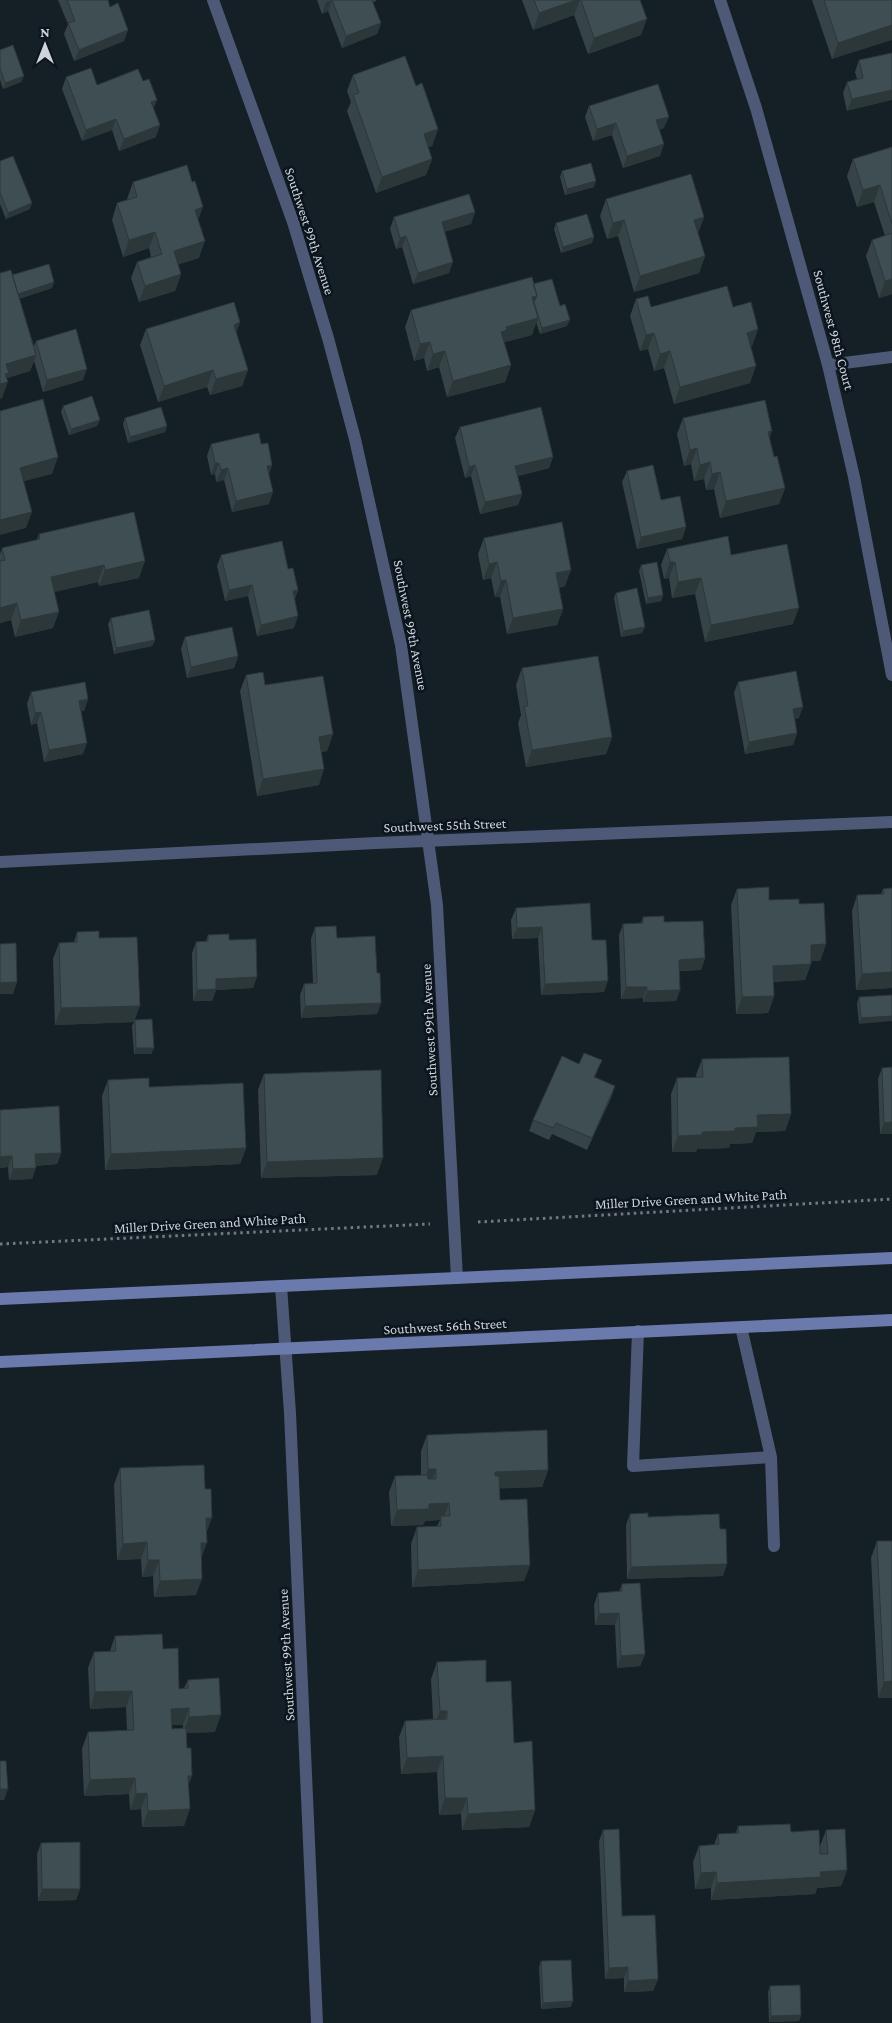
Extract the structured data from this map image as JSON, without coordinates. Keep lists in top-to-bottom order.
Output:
{
  "streets": {
    "main road": ["Southwest 56th Street"],
    "street": ["Southwest 99th Avenue", "Southwest 98th Court", "Southwest 55th Street"],
    "path": ["Miller Drive Green and White Path"]
  },
  "crossings": [
    ["Southwest 99th Avenue", "Southwest 55th Street"],
    ["Southwest 99th Avenue", "Southwest 56th Street"]
  ],
  "north": "top"
}
